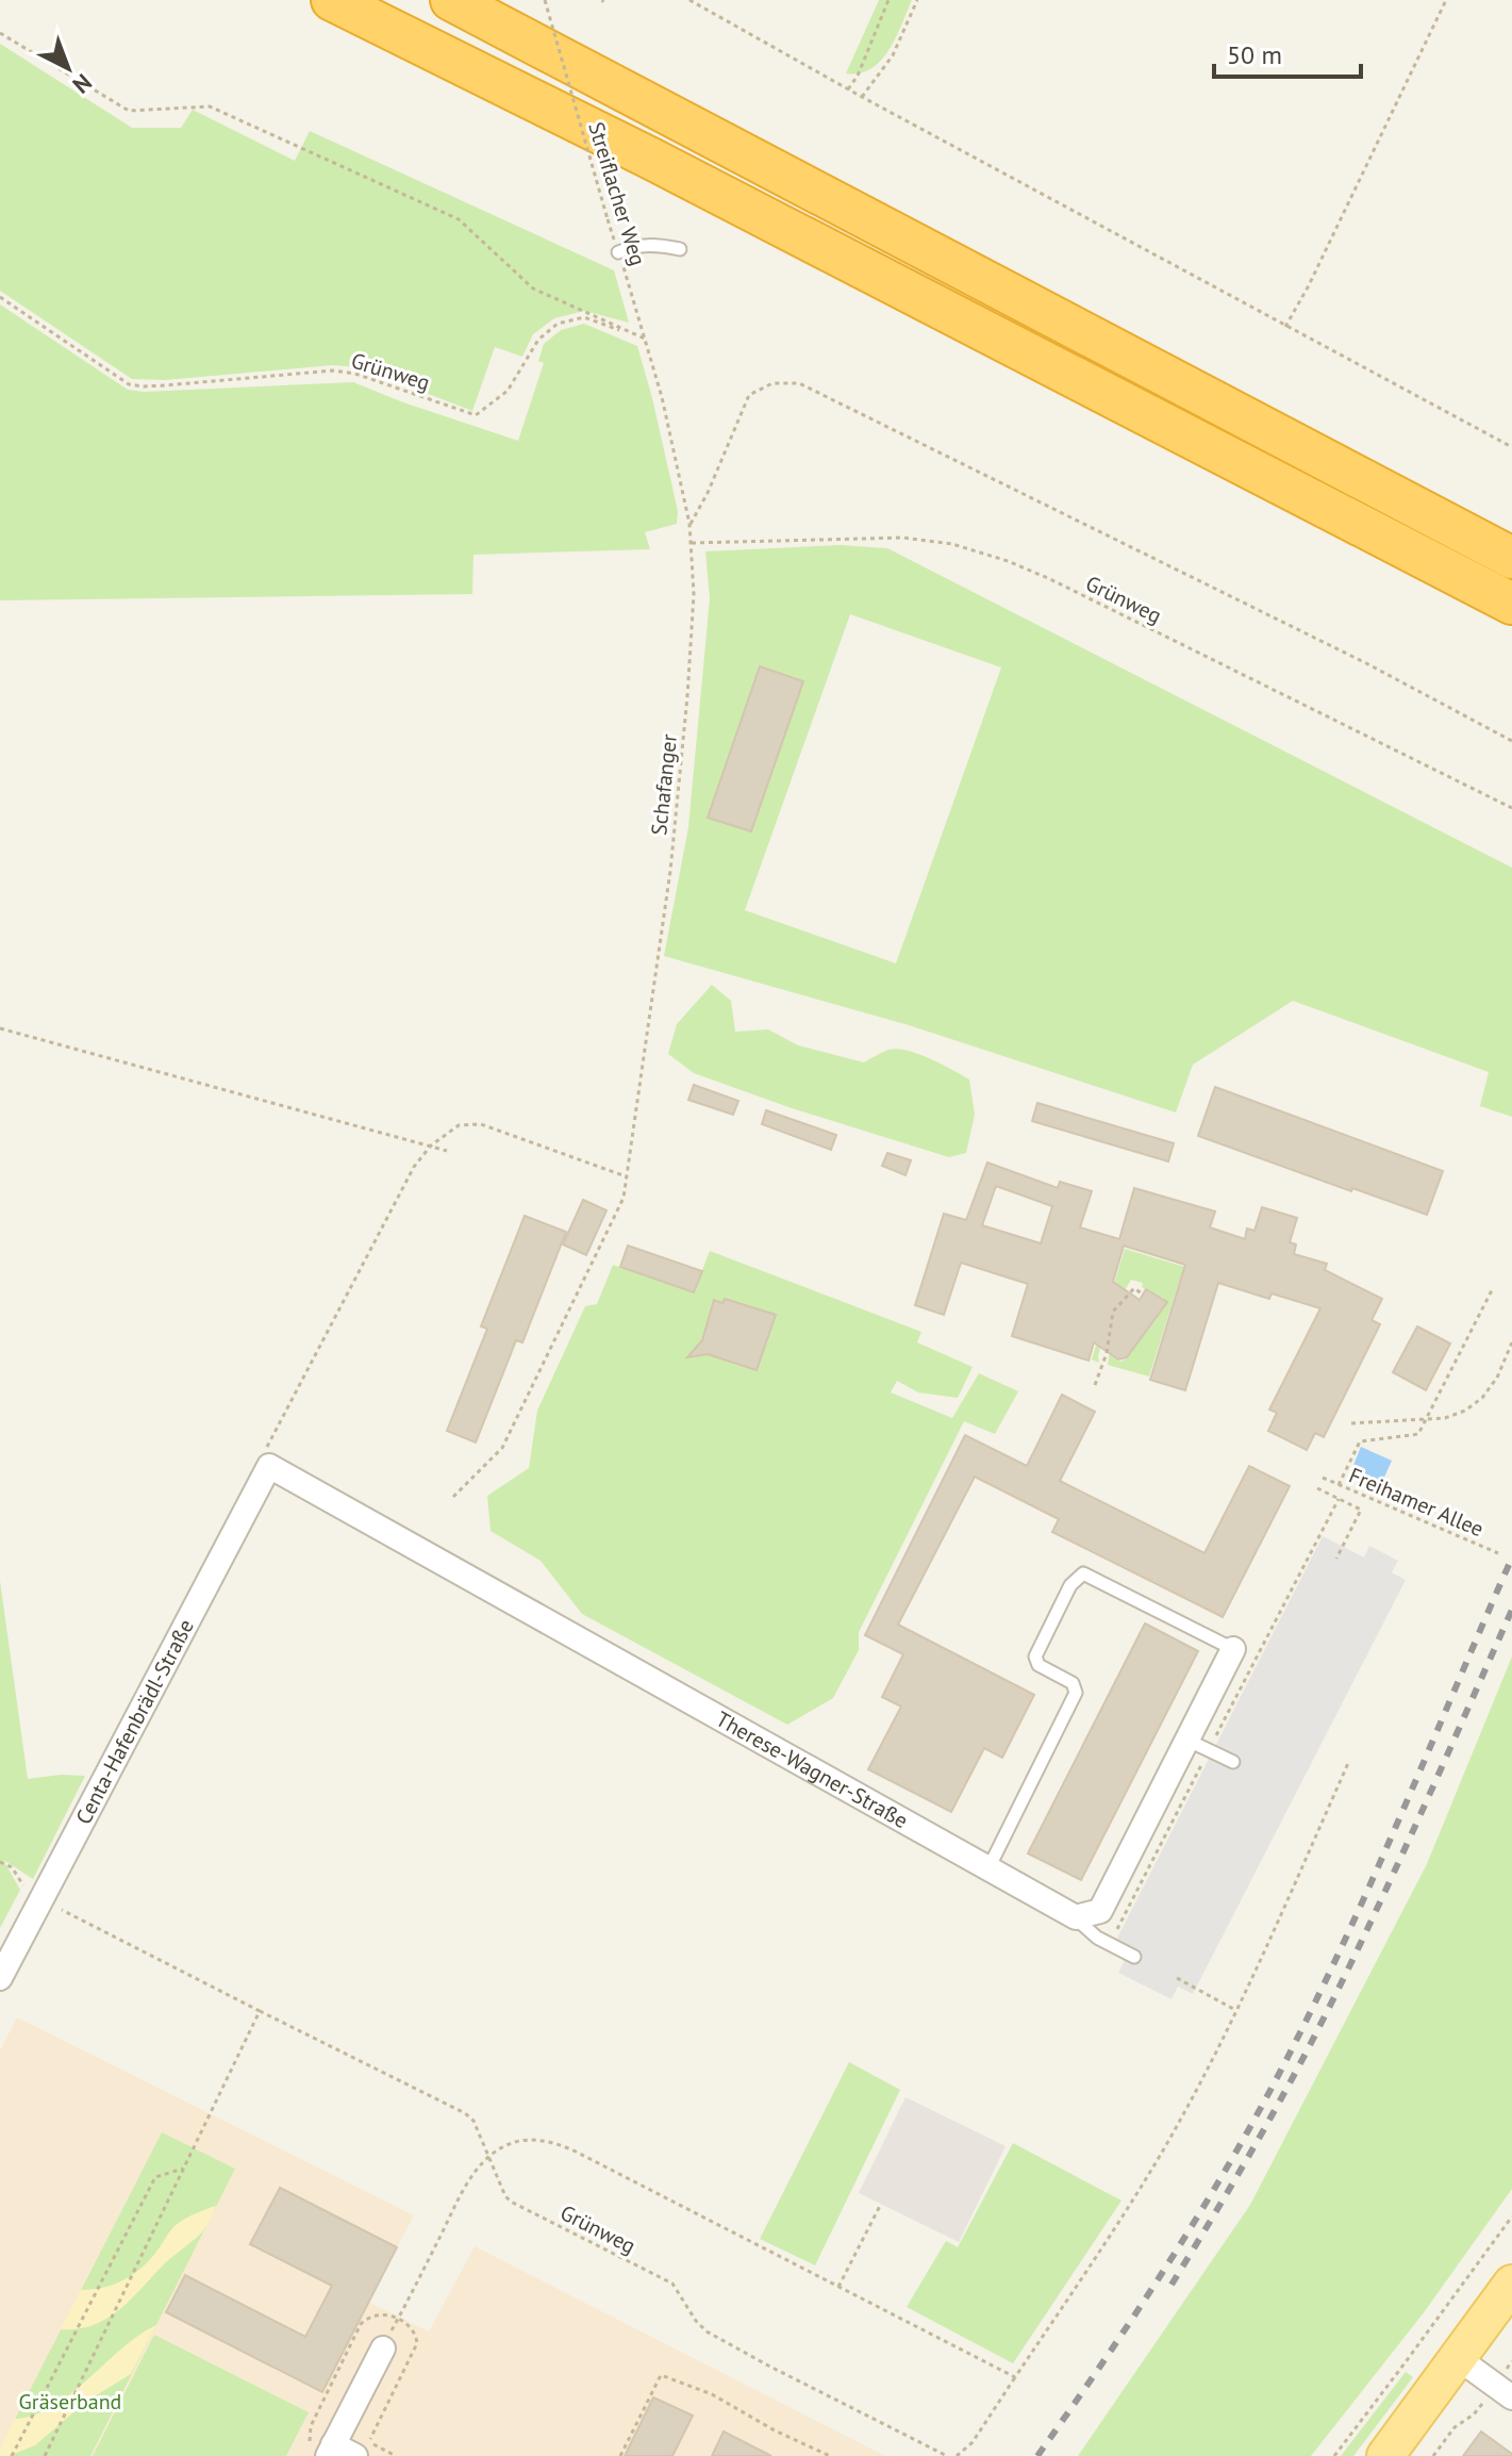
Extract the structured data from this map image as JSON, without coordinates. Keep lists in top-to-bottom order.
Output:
{
  "streets": {
    "street": ["Centa-Hafenbrädl-Straße", "Therese-Wagner-Straße"],
    "path": [
      "Streiflacher Weg",
      "Grünweg",
      "Schafanger",
      "Freihamer Allee"
    ]
  },
  "crossings": [
    ["Streiflacher Weg", "Grünweg"],
    ["Streiflacher Weg", "Schafanger"],
    ["Grünweg", "Schafanger"],
    ["Grünweg", "Centa-Hafenbrädl-Straße"],
    ["Centa-Hafenbrädl-Straße", "Therese-Wagner-Straße"]
  ],
  "parks": ["Gräserband"],
  "scale_bar": "50 m",
  "north": "bottom right"
}
